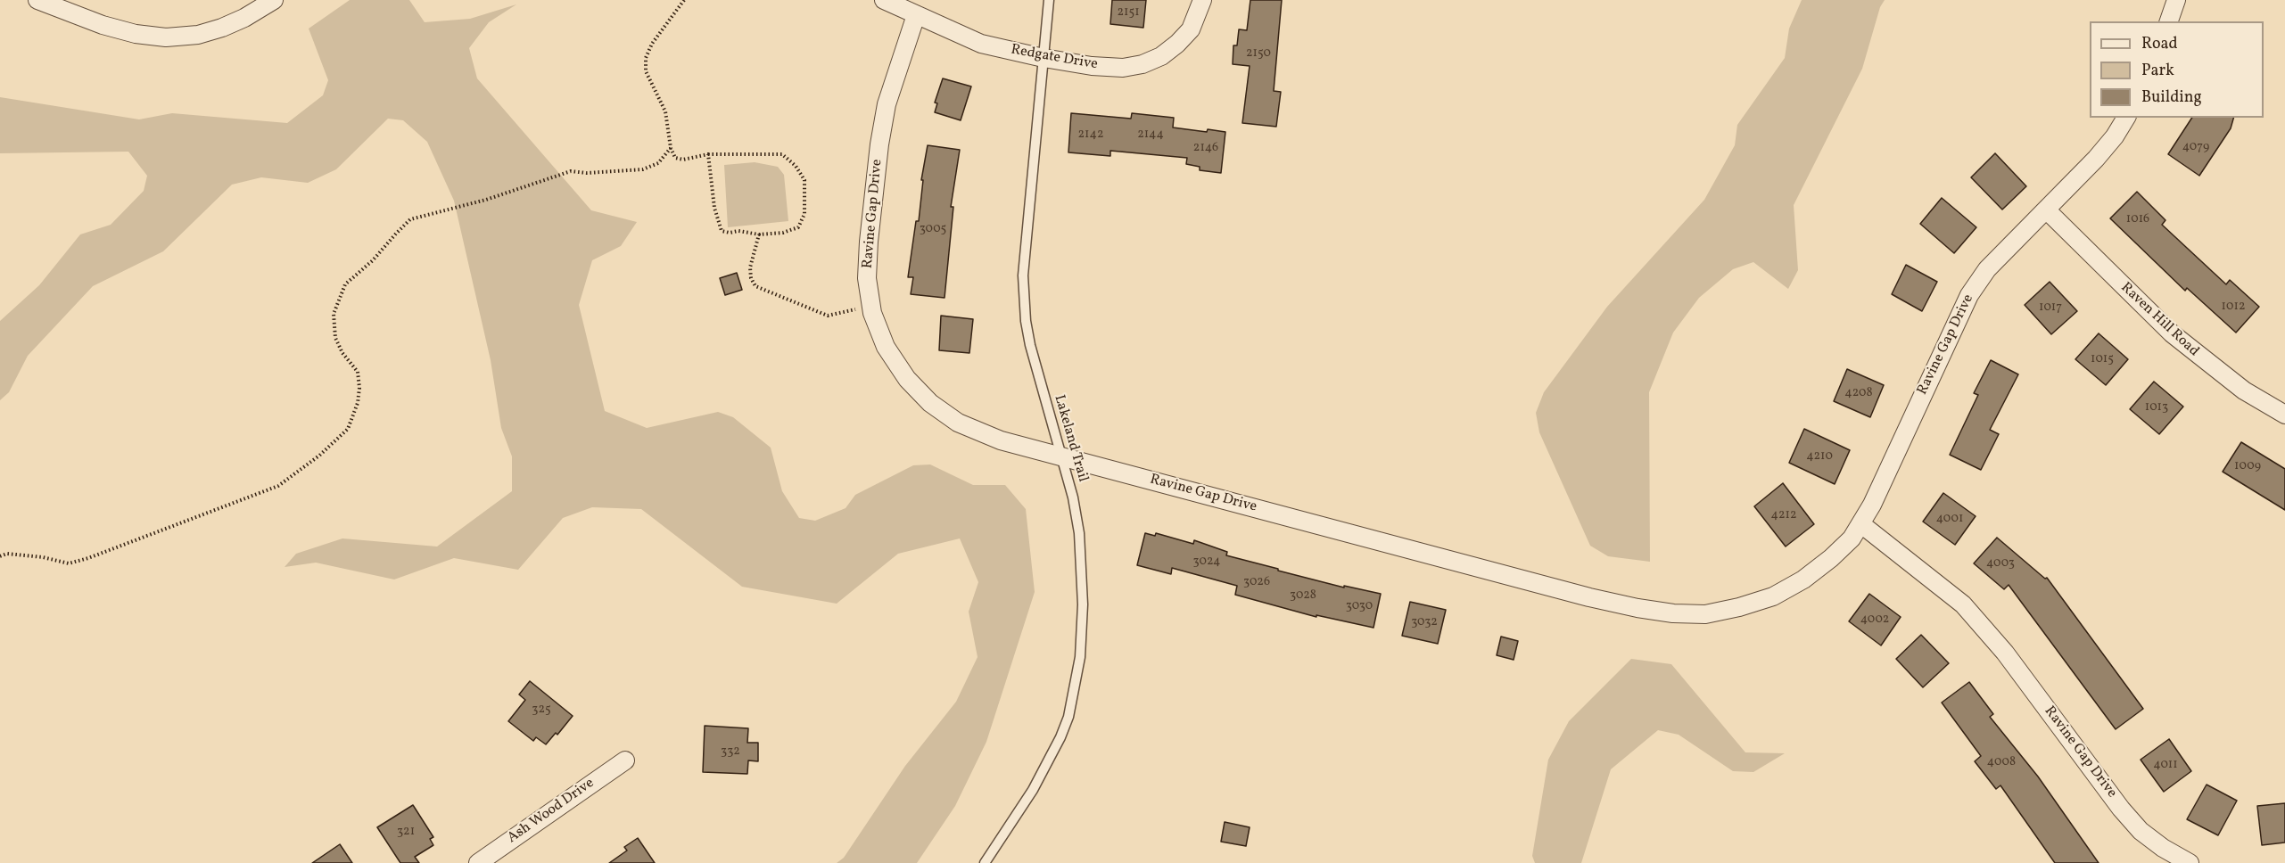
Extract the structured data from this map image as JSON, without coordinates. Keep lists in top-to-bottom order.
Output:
{
  "streets": {
    "street": [
      "Redgate Drive",
      "Ravine Gap Drive",
      "Raven Hill Road",
      "Ash Wood Drive"
    ],
    "lane": ["Lakeland Trail"]
  },
  "crossings": [
    ["Redgate Drive", "Ravine Gap Drive"],
    ["Redgate Drive", "Lakeland Trail"],
    ["Ravine Gap Drive", "Raven Hill Road"],
    ["Ravine Gap Drive", "Lakeland Trail"]
  ],
  "house_numbers": [
    "2151",
    "2150",
    "2142",
    "2144",
    "4079",
    "2146",
    "1016",
    "3005",
    "1012",
    "1017",
    "1015",
    "4208",
    "1013",
    "4210",
    "1009",
    "4212",
    "4001",
    "3024",
    "4003",
    "3026",
    "3028",
    "3030",
    "4002",
    "3032",
    "325",
    "332",
    "4008",
    "4011",
    "321"
  ],
  "legend": ["Road", "Park", "Building"]
}
